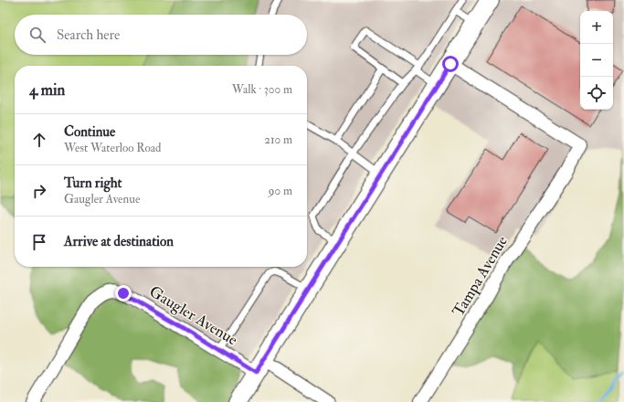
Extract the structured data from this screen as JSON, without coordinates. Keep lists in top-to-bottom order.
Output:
{
  "streets": {
    "street": ["Tampa Avenue", "Gaugler Avenue"]
  },
  "page": {
    "map_buttons": ["+", "−"],
    "search": "Search here",
    "heading": ["4 min", "Walk · 300 m"],
    "list": [
      ["Continue", "West Waterloo Road", "210 m"],
      ["Turn right", "Gaugler Avenue", "90 m"],
      "Arrive at destination"
    ]
  }
}
